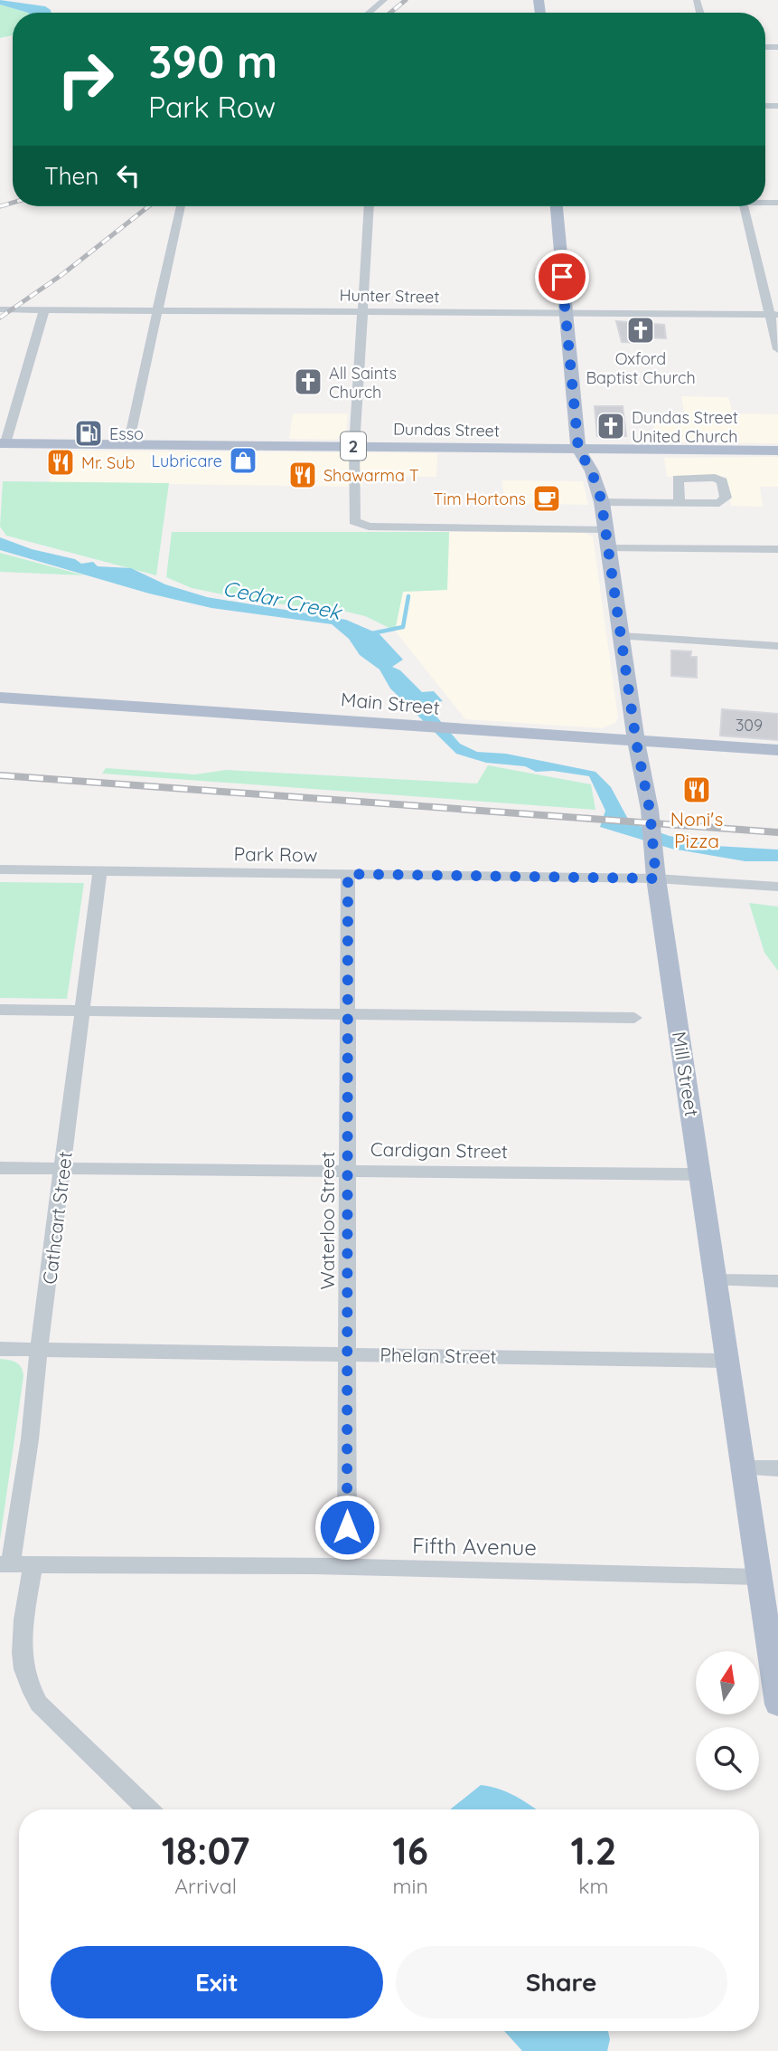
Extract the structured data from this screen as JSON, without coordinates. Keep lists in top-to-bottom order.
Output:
{
  "streets": {
    "main road": [
      "Dundas Street",
      "2",
      "Main Street",
      "Mill Street"
    ],
    "street": [
      "Hunter Street",
      "Park Row",
      "Cardigan Street",
      "Cathcart Street",
      "Waterloo Street",
      "Phelan Street",
      "Fifth Avenue"
    ]
  },
  "crossings": [
    ["Dundas Street", "Mill Street"],
    ["Main Street", "Mill Street"],
    ["Park Row", "Mill Street"],
    ["Park Row", "Cathcart Street"],
    ["Park Row", "Waterloo Street"],
    ["Mill Street", "Cardigan Street"],
    ["Mill Street", "Phelan Street"],
    ["Mill Street", "Fifth Avenue"],
    ["Cardigan Street", "Cathcart Street"],
    ["Cardigan Street", "Waterloo Street"],
    ["Cathcart Street", "Phelan Street"],
    ["Cathcart Street", "Fifth Avenue"],
    ["Waterloo Street", "Phelan Street"],
    ["Waterloo Street", "Fifth Avenue"]
  ],
  "water": ["Cedar Creek"],
  "places": {
    "church": ["Oxford Baptist Church", "All Saints Church", "Dundas Street United Church"],
    "fuel station": ["Esso"],
    "shop": ["Lubricare"],
    "restaurant": ["Mr. Sub", "Shawarma T", "Noni's Pizza"],
    "cafe": ["Tim Hortons"]
  },
  "house_numbers": ["309"],
  "north": "top",
  "page": {
    "turn": ["390 m", "Park Row"],
    "then": "Then",
    "eta": [
      "18:07",
      "Arrival",
      "16",
      "min",
      "1.2",
      "km"
    ],
    "buttons": ["Exit", "Share"]
  }
}
